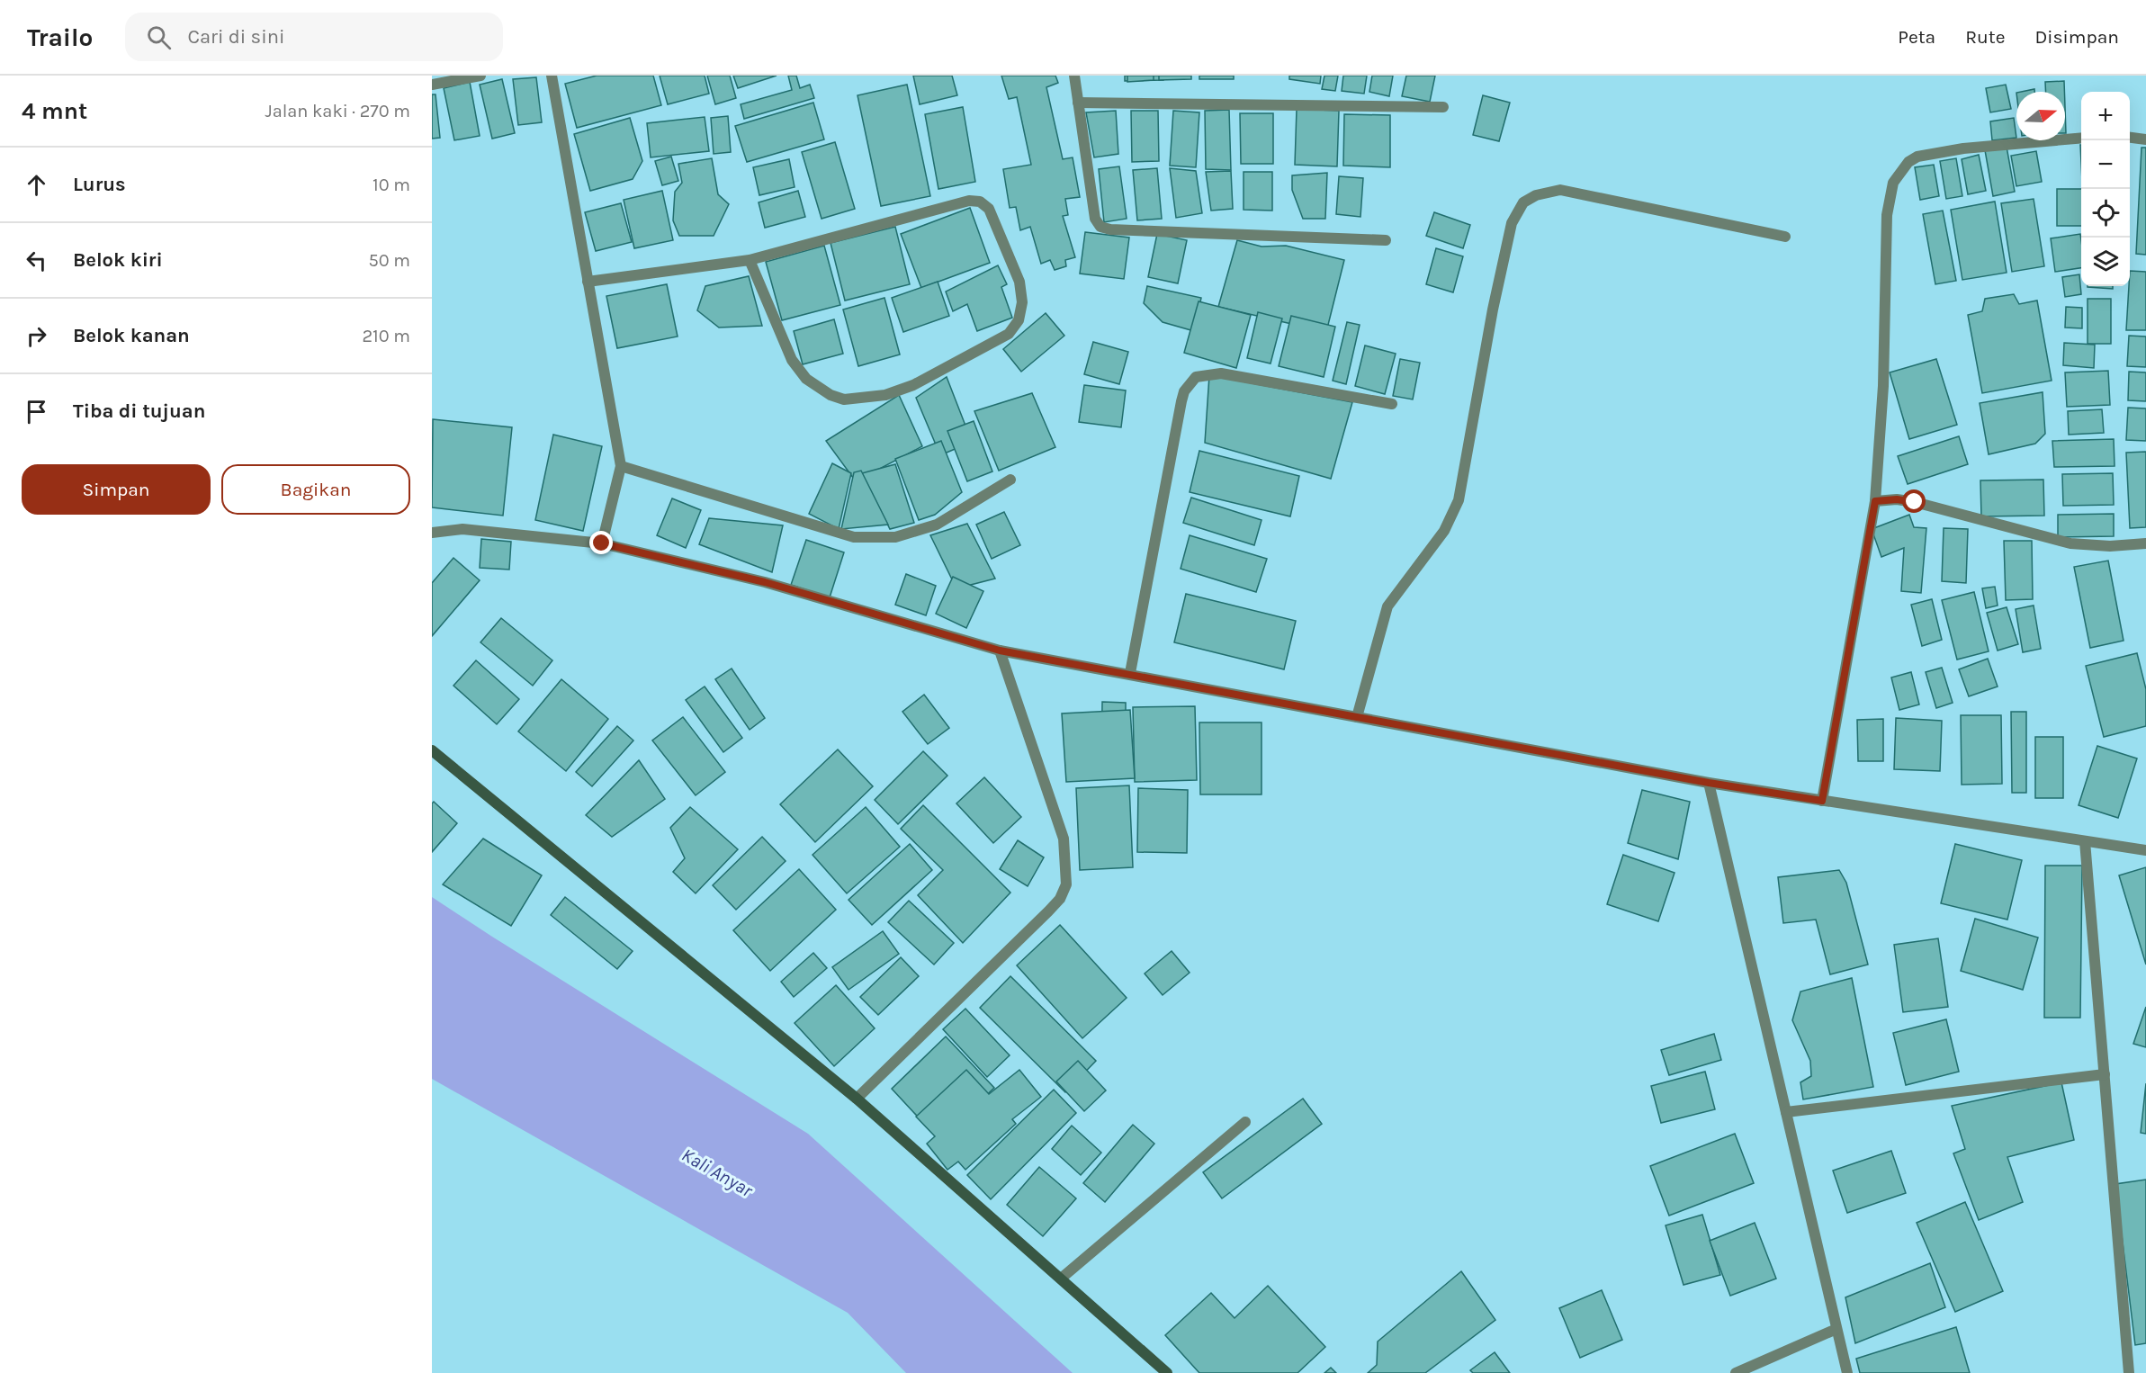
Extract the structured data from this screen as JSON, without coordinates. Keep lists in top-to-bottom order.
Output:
{
  "water": ["Kali Anyar"],
  "north": "right",
  "page": {
    "header": "Trailo",
    "search": "Cari di sini",
    "nav": ["Peta", "Rute", "Disimpan"],
    "heading": ["4 mnt", "Jalan kaki · 270 m"],
    "map_buttons": ["+", "−"],
    "list": [
      ["Lurus", "10 m"],
      ["Belok kiri", "50 m"],
      ["Belok kanan", "210 m"],
      "Tiba di tujuan"
    ],
    "buttons": ["Simpan", "Bagikan"]
  }
}
